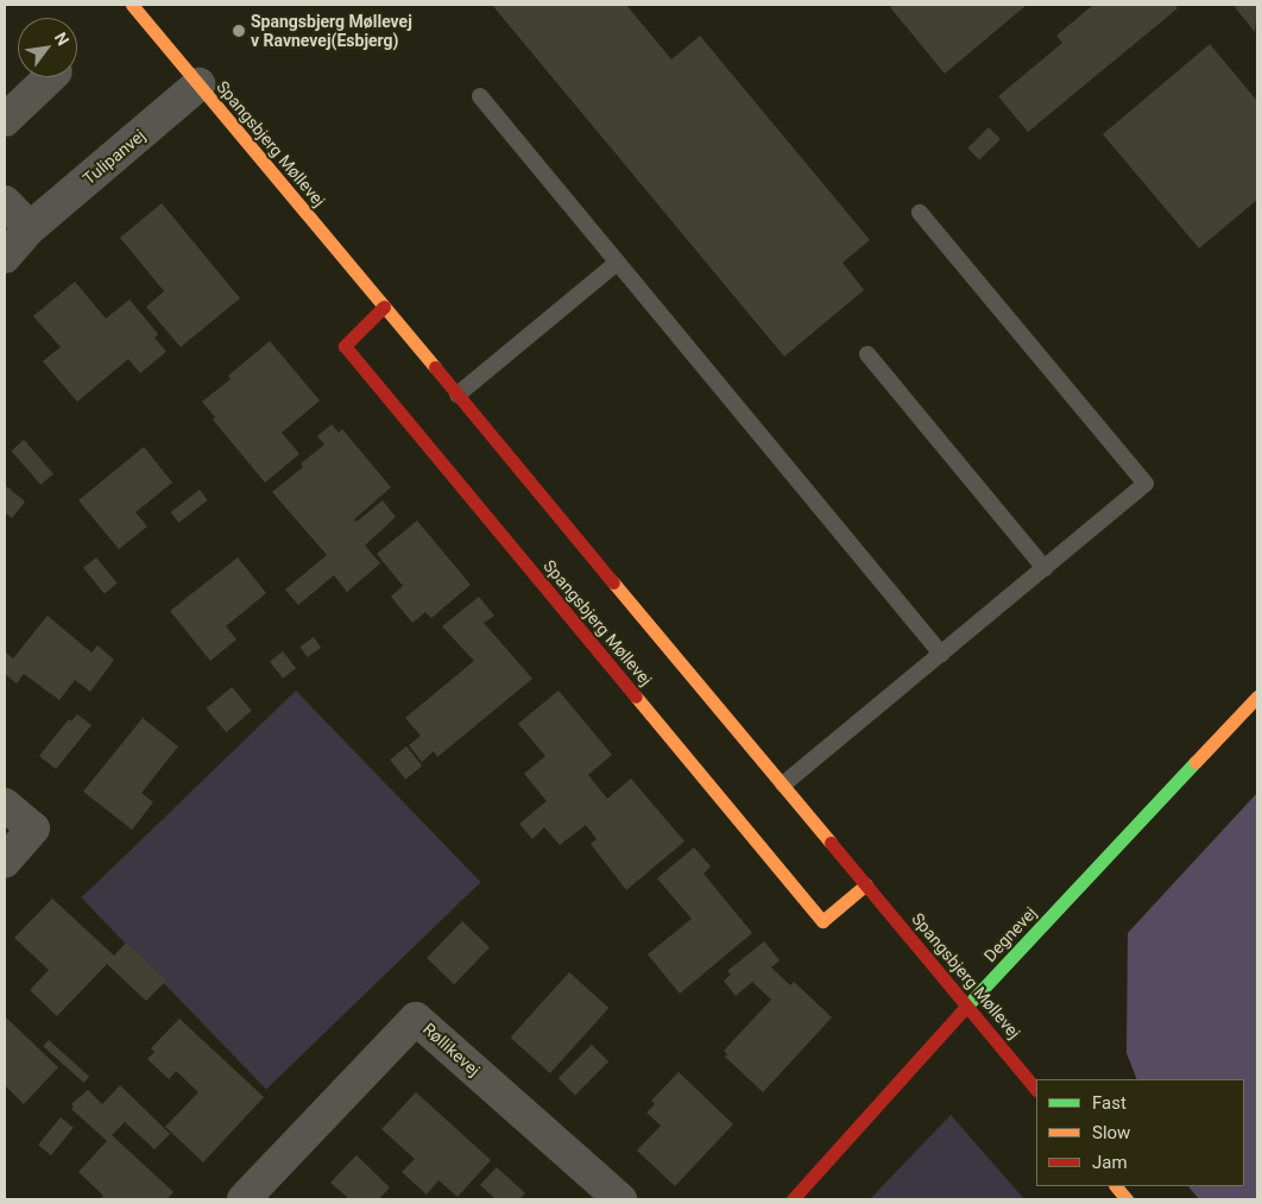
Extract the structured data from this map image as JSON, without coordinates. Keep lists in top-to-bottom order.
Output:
{
  "streets": {
    "street": [
      "Spangsbjerg Møllevej",
      "Tulipanvej",
      "Degnevej",
      "Røllikevej"
    ]
  },
  "crossings": [
    ["Spangsbjerg Møllevej", "Tulipanvej"],
    ["Spangsbjerg Møllevej", "Degnevej"]
  ],
  "places": ["Spangsbjerg Møllevej v Ravnevej(Esbjerg)"],
  "legend": ["Fast", "Slow", "Jam"],
  "north": "top right"
}
